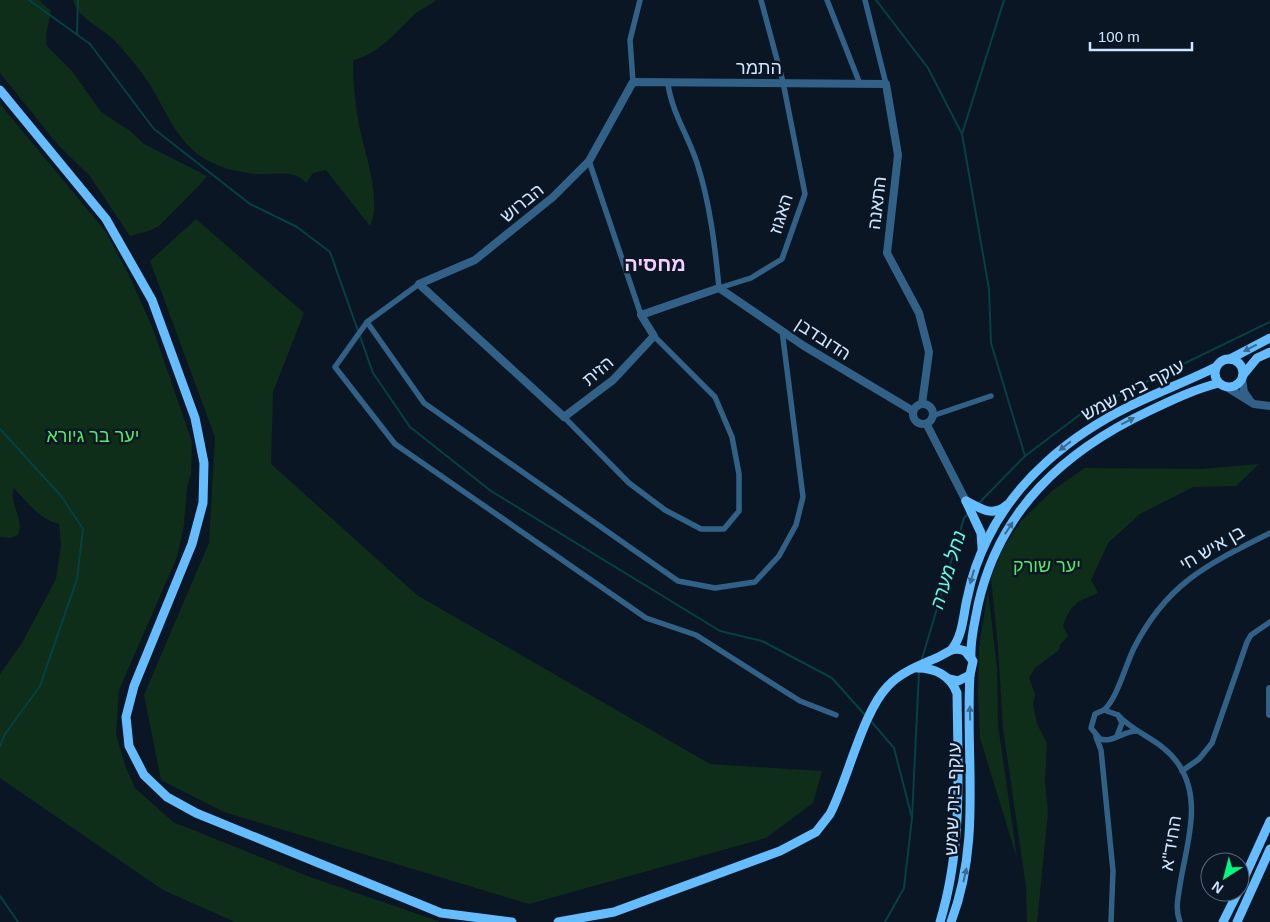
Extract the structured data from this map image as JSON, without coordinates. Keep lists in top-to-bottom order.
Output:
{
  "streets": {
    "main road": ["עוקף בית שמש"],
    "street": [
      "התמר",
      "הברוש",
      "התאנה",
      "האגוז",
      "הדובדבן",
      "הזית",
      "בן איש חי",
      "החיד\"א"
    ]
  },
  "crossings": [
    ["התמר", "הברוש"],
    ["התמר", "התאנה"],
    ["התמר", "האגוז"],
    ["התאנה", "הדובדבן"],
    ["האגוז", "הדובדבן"]
  ],
  "districts": ["מחסיה"],
  "water": ["נחל מערה"],
  "parks": ["יער בר גיורא", "יער שורק"],
  "scale_bar": "100 m",
  "north": "bottom left"
}
